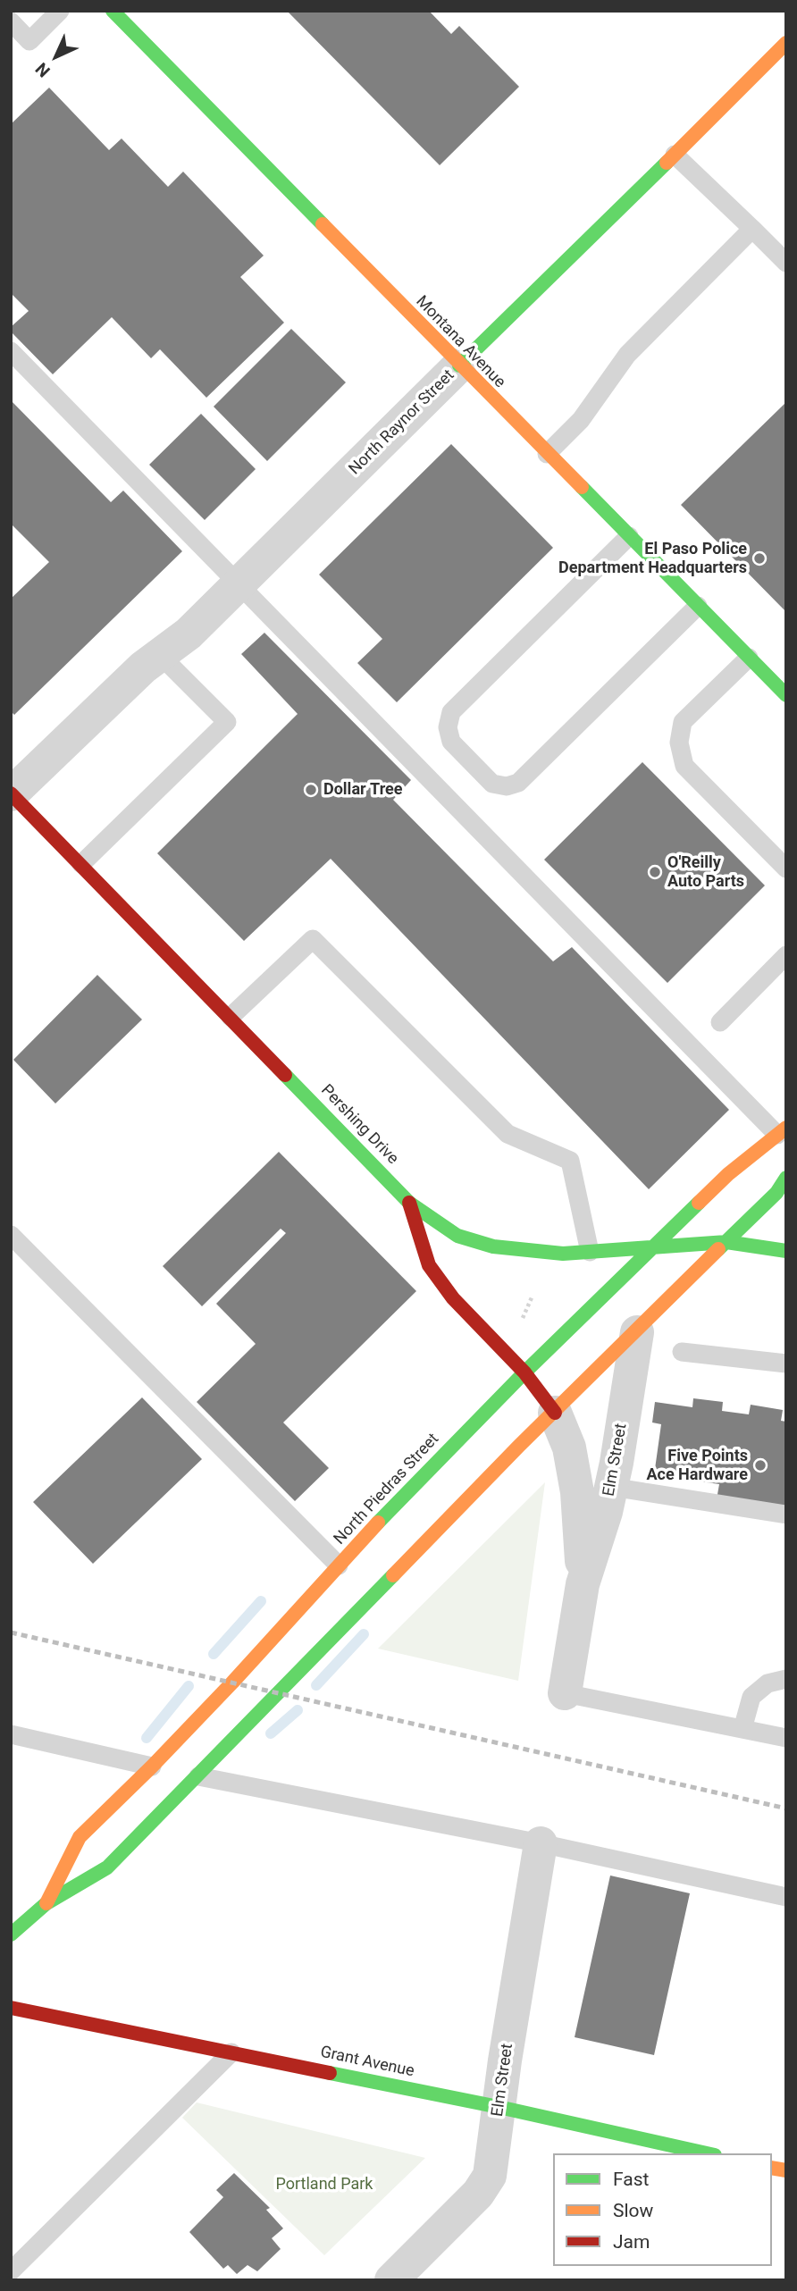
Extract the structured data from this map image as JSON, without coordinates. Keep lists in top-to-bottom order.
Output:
{
  "streets": {
    "main road": [
      "Montana Avenue",
      "North Raynor Street",
      "Pershing Drive",
      "Elm Street",
      "North Piedras Street",
      "Grant Avenue"
    ]
  },
  "crossings": [
    ["Montana Avenue", "North Raynor Street"],
    ["North Raynor Street", "Pershing Drive"],
    ["Pershing Drive", "Elm Street"],
    ["Pershing Drive", "North Piedras Street"],
    ["Elm Street", "North Piedras Street"],
    ["Elm Street", "Grant Avenue"]
  ],
  "parks": ["Portland Park"],
  "places": [
    "El Paso Police Department Headquarters",
    "Dollar Tree",
    "O'Reilly Auto Parts",
    "Five Points Ace Hardware"
  ],
  "legend": ["Fast", "Slow", "Jam"],
  "north": "bottom left"
}
